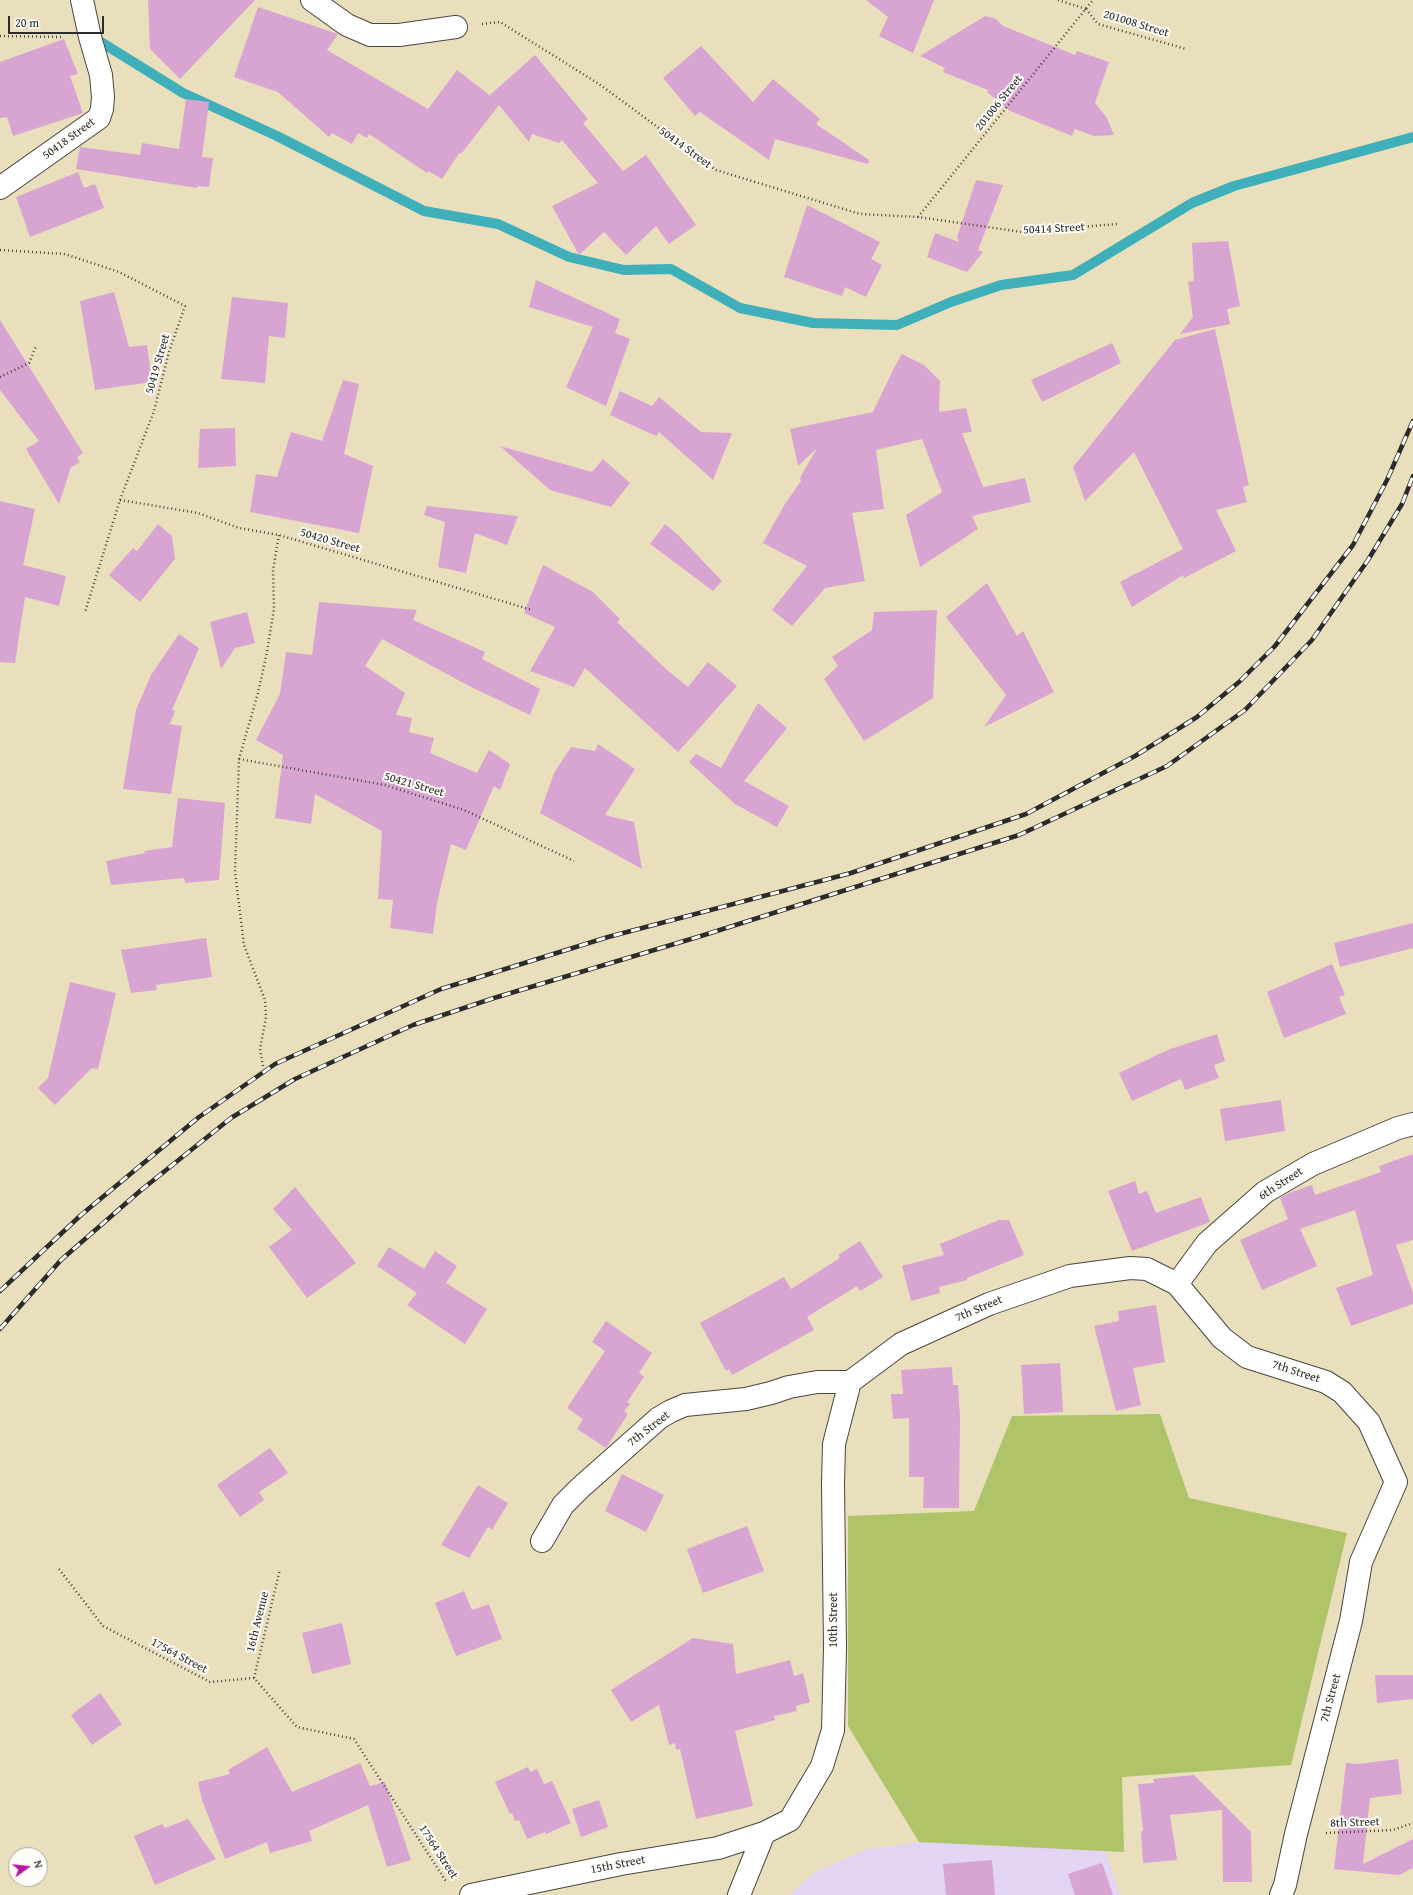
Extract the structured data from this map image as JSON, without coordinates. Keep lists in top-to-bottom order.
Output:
{
  "streets": {
    "street": [
      "50418 Street",
      "6th Street",
      "7th Street",
      "10th Street",
      "15th Street"
    ],
    "path": [
      "201008 Street",
      "201006 Street",
      "50414 Street",
      "50419 Street",
      "50420 Street",
      "50421 Street",
      "16th Avenue",
      "17564 Street",
      "8th Street"
    ]
  },
  "crossings": [
    ["201008 Street", "201006 Street"],
    ["201006 Street", "50414 Street"],
    ["50419 Street", "50420 Street"],
    ["6th Street", "7th Street"],
    ["7th Street", "10th Street"],
    ["7th Street", "8th Street"],
    ["10th Street", "15th Street"],
    ["16th Avenue", "17564 Street"]
  ],
  "scale_bar": "20 m",
  "north": "right"
}
